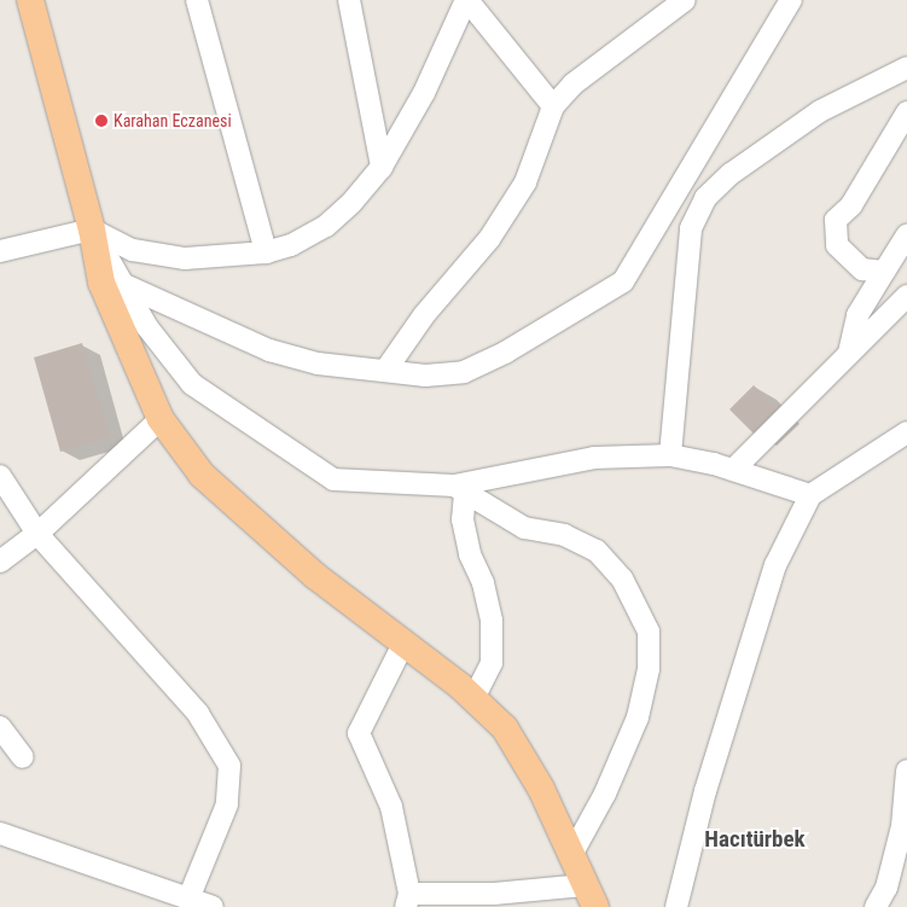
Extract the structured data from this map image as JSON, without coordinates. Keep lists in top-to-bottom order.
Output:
{
  "districts": ["Hacıtürbek"],
  "places": ["Karahan Eczanesi"]
}
